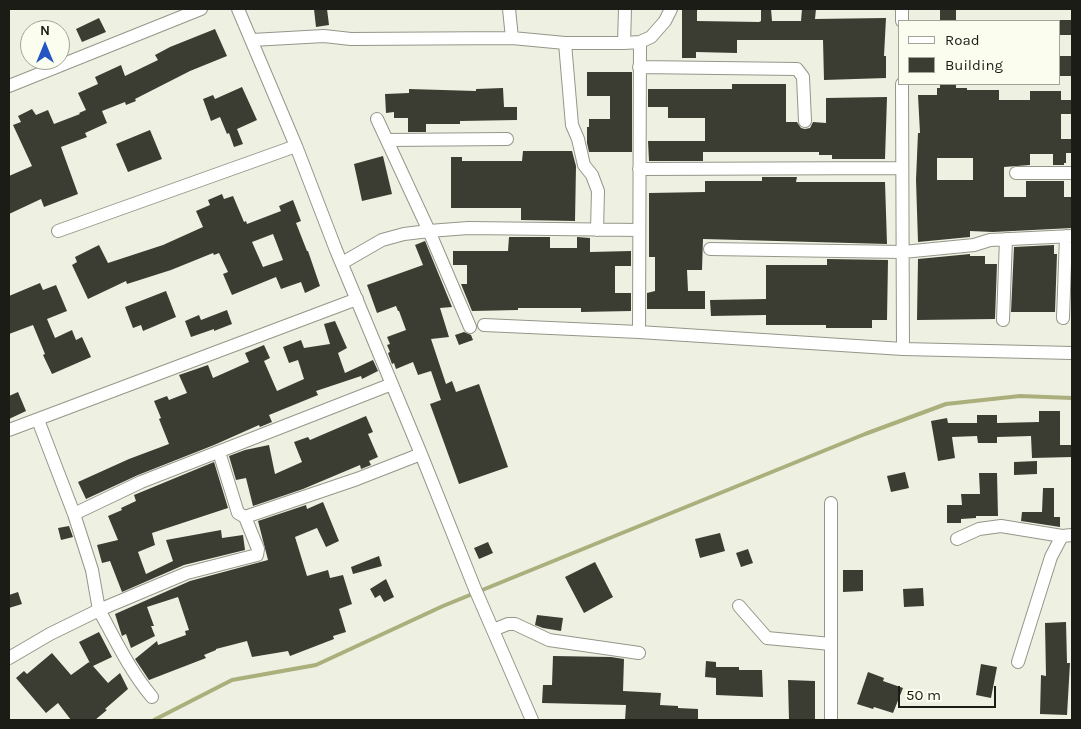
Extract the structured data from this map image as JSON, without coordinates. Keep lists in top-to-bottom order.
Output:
{
  "legend": ["Road", "Building"],
  "scale_bar": "50 m",
  "north": "top"
}
